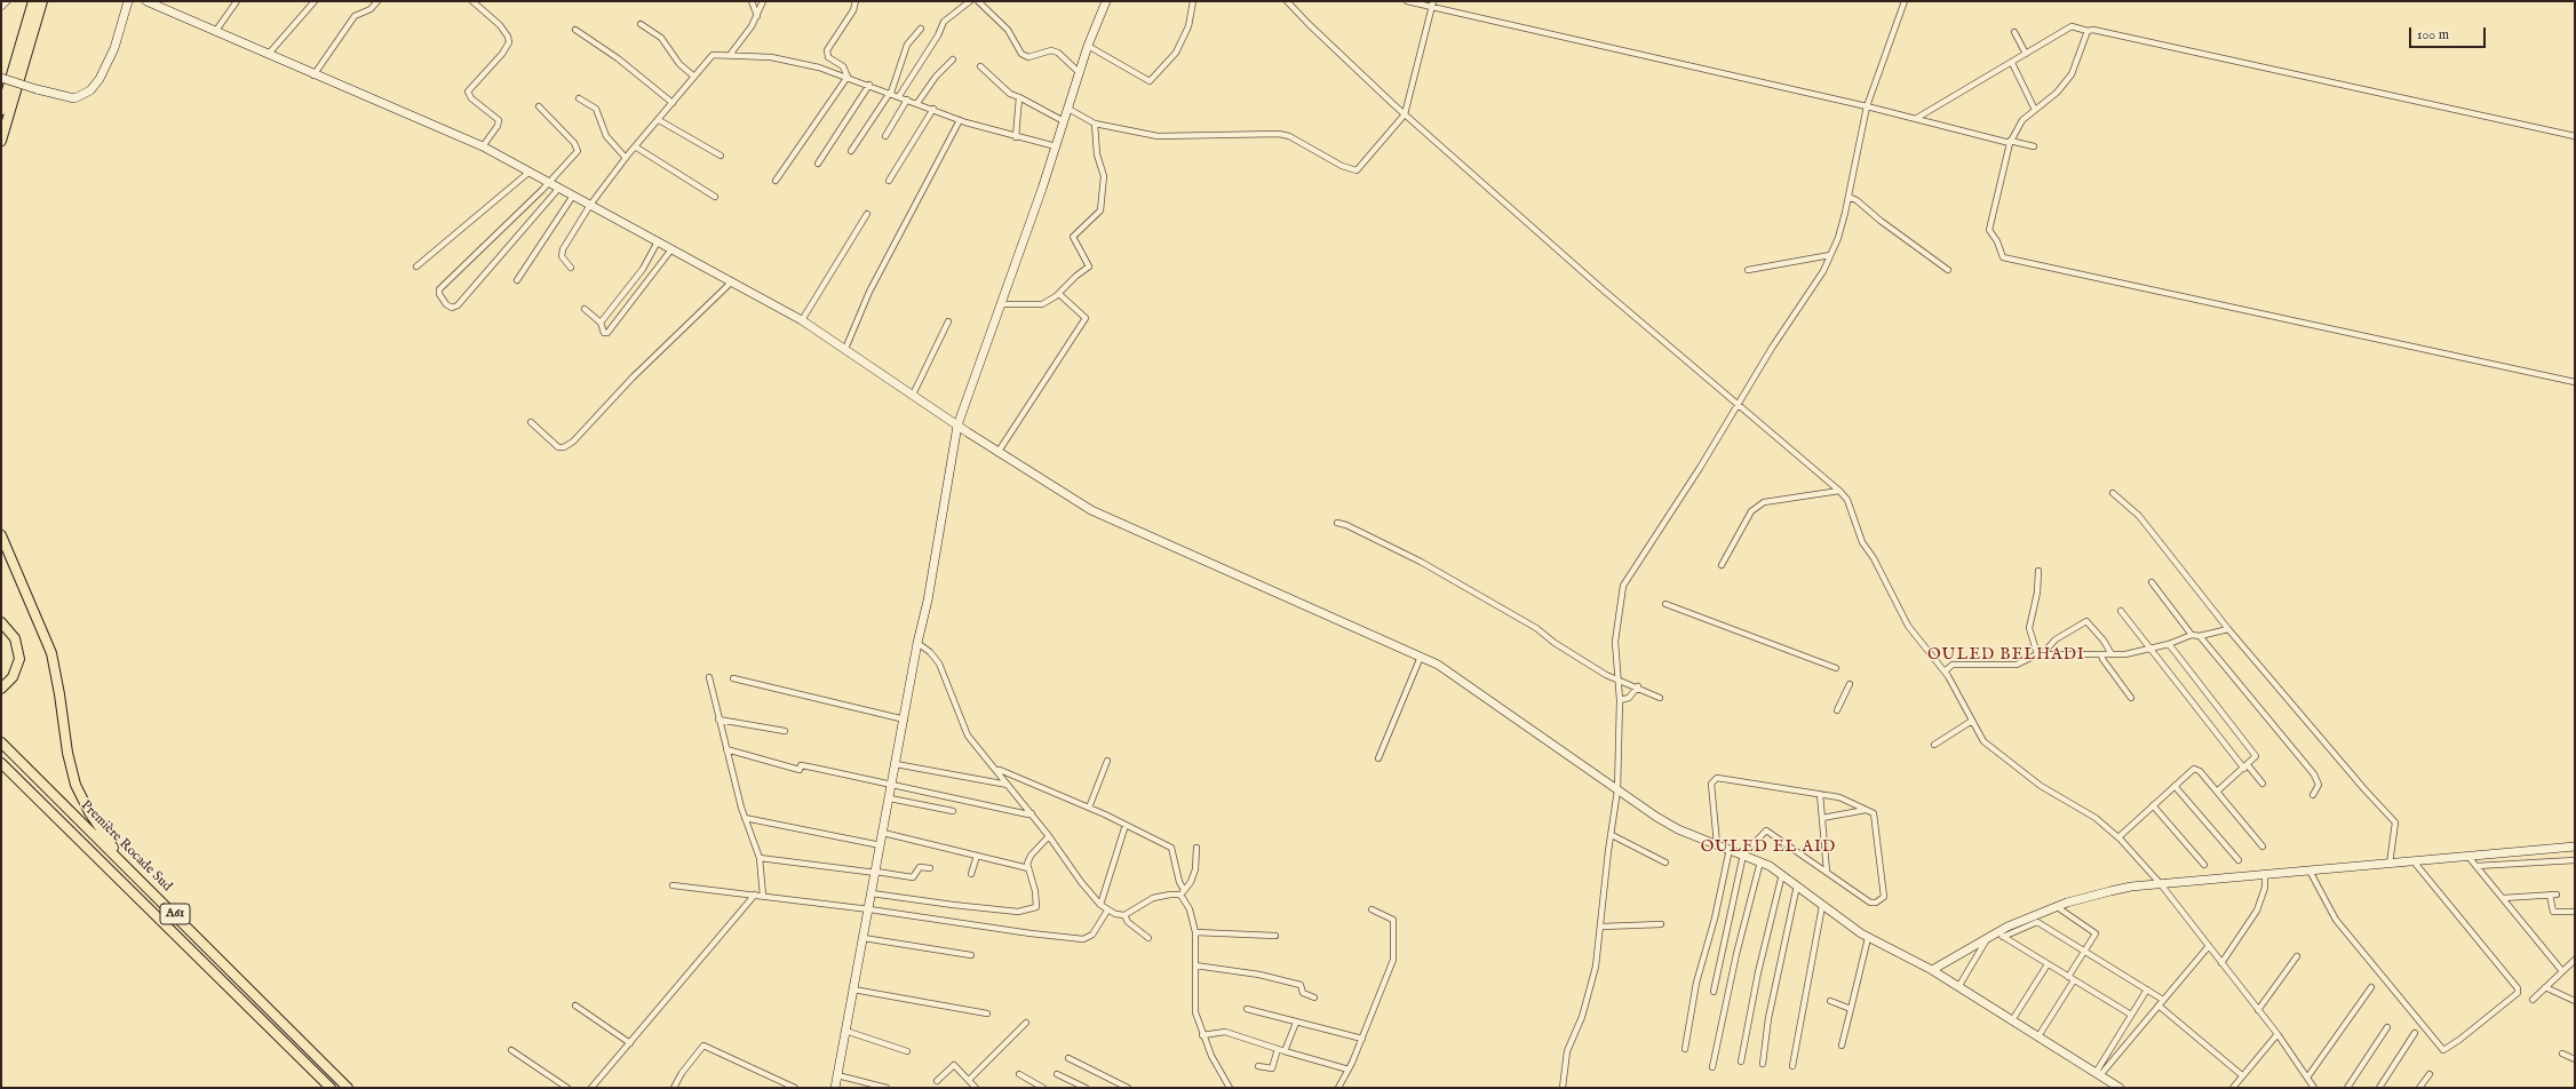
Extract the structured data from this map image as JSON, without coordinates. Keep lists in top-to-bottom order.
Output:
{
  "streets": {
    "highway": ["Première Rocade Sud", "A61"]
  },
  "districts": ["OULED BELHADI", "OULED EL AID"],
  "scale_bar": "100 m"
}
